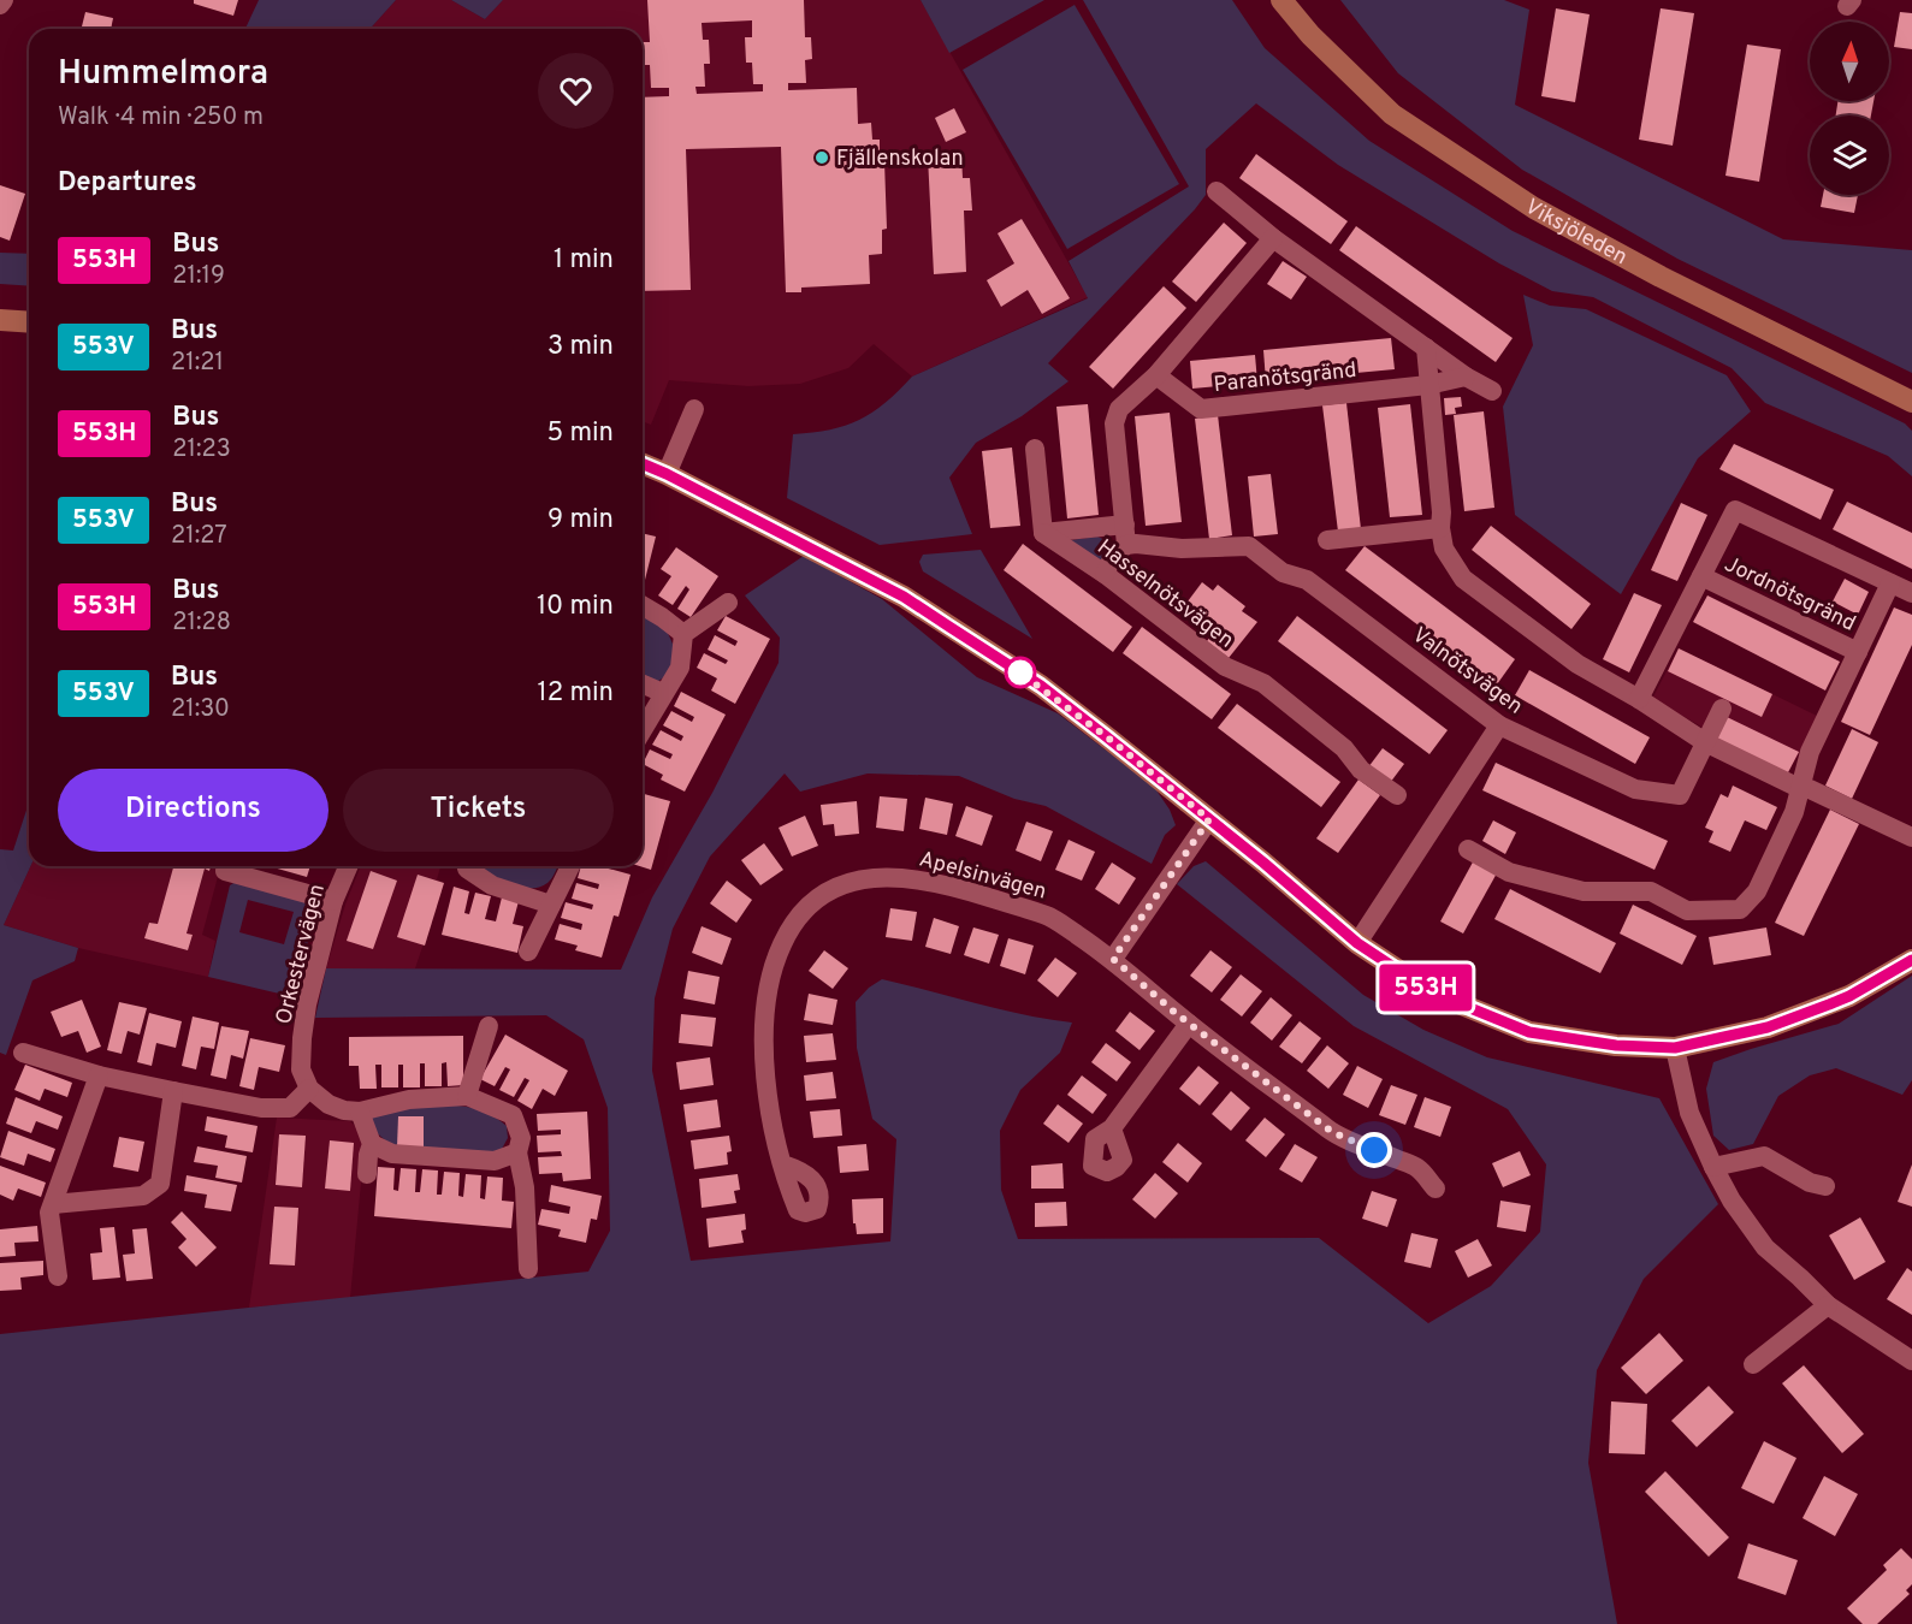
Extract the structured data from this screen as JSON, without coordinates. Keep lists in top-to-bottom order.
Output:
{
  "streets": {
    "street": [
      "Viksjöleden",
      "Paranötsgränd",
      "Hasselnötsvägen",
      "Jordnötsgränd",
      "Valnötsvägen",
      "Apelsinvägen",
      "Orkestervägen"
    ]
  },
  "places": ["Fjällenskolan"],
  "lines": ["bus line 553H"],
  "north": "top",
  "page": {
    "on_map": "553H",
    "heading": [
      ["Hummelmora", "Walk · 4 min · 250 m"],
      "Departures"
    ],
    "list": [
      {
        "mark": "553H",
        "name": "Bus",
        "note": "21:19",
        "value": "1 min"
      },
      {
        "mark": "553V",
        "name": "Bus",
        "note": "21:21",
        "value": "3 min"
      },
      {
        "mark": "553H",
        "name": "Bus",
        "note": "21:23",
        "value": "5 min"
      },
      {
        "mark": "553V",
        "name": "Bus",
        "note": "21:27",
        "value": "9 min"
      },
      {
        "mark": "553H",
        "name": "Bus",
        "note": "21:28",
        "value": "10 min"
      },
      {
        "mark": "553V",
        "name": "Bus",
        "note": "21:30",
        "value": "12 min"
      }
    ],
    "buttons": ["Directions", "Tickets"]
  }
}
